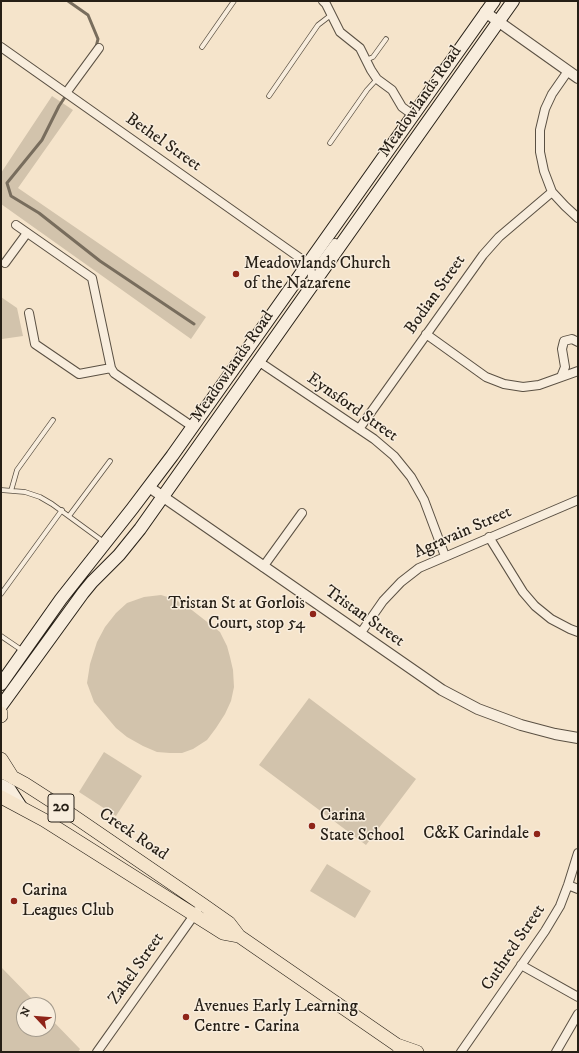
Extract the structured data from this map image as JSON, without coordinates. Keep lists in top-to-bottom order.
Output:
{
  "streets": {
    "main road": ["Meadowlands Road", "20", "Creek Road"],
    "street": [
      "Bethel Street",
      "Bodian Street",
      "Eynsford Street",
      "Agravain Street",
      "Tristan Street",
      "Cuthred Street",
      "Zahel Street"
    ]
  },
  "crossings": [
    ["Meadowlands Road", "Bethel Street"],
    ["Meadowlands Road", "Eynsford Street"],
    ["Meadowlands Road", "Tristan Street"],
    ["Bodian Street", "Eynsford Street"],
    ["Eynsford Street", "Agravain Street"],
    ["Agravain Street", "Tristan Street"],
    ["Creek Road", "Zahel Street"]
  ],
  "places": [
    "Meadowlands Church of the Nazarene",
    "Tristan St at Gorlois Court, stop 54",
    "Carina State School",
    "C&K Carindale",
    "Carina Leagues Club",
    "Avenues Early Learning Centre - Carina"
  ],
  "north": "top left"
}
